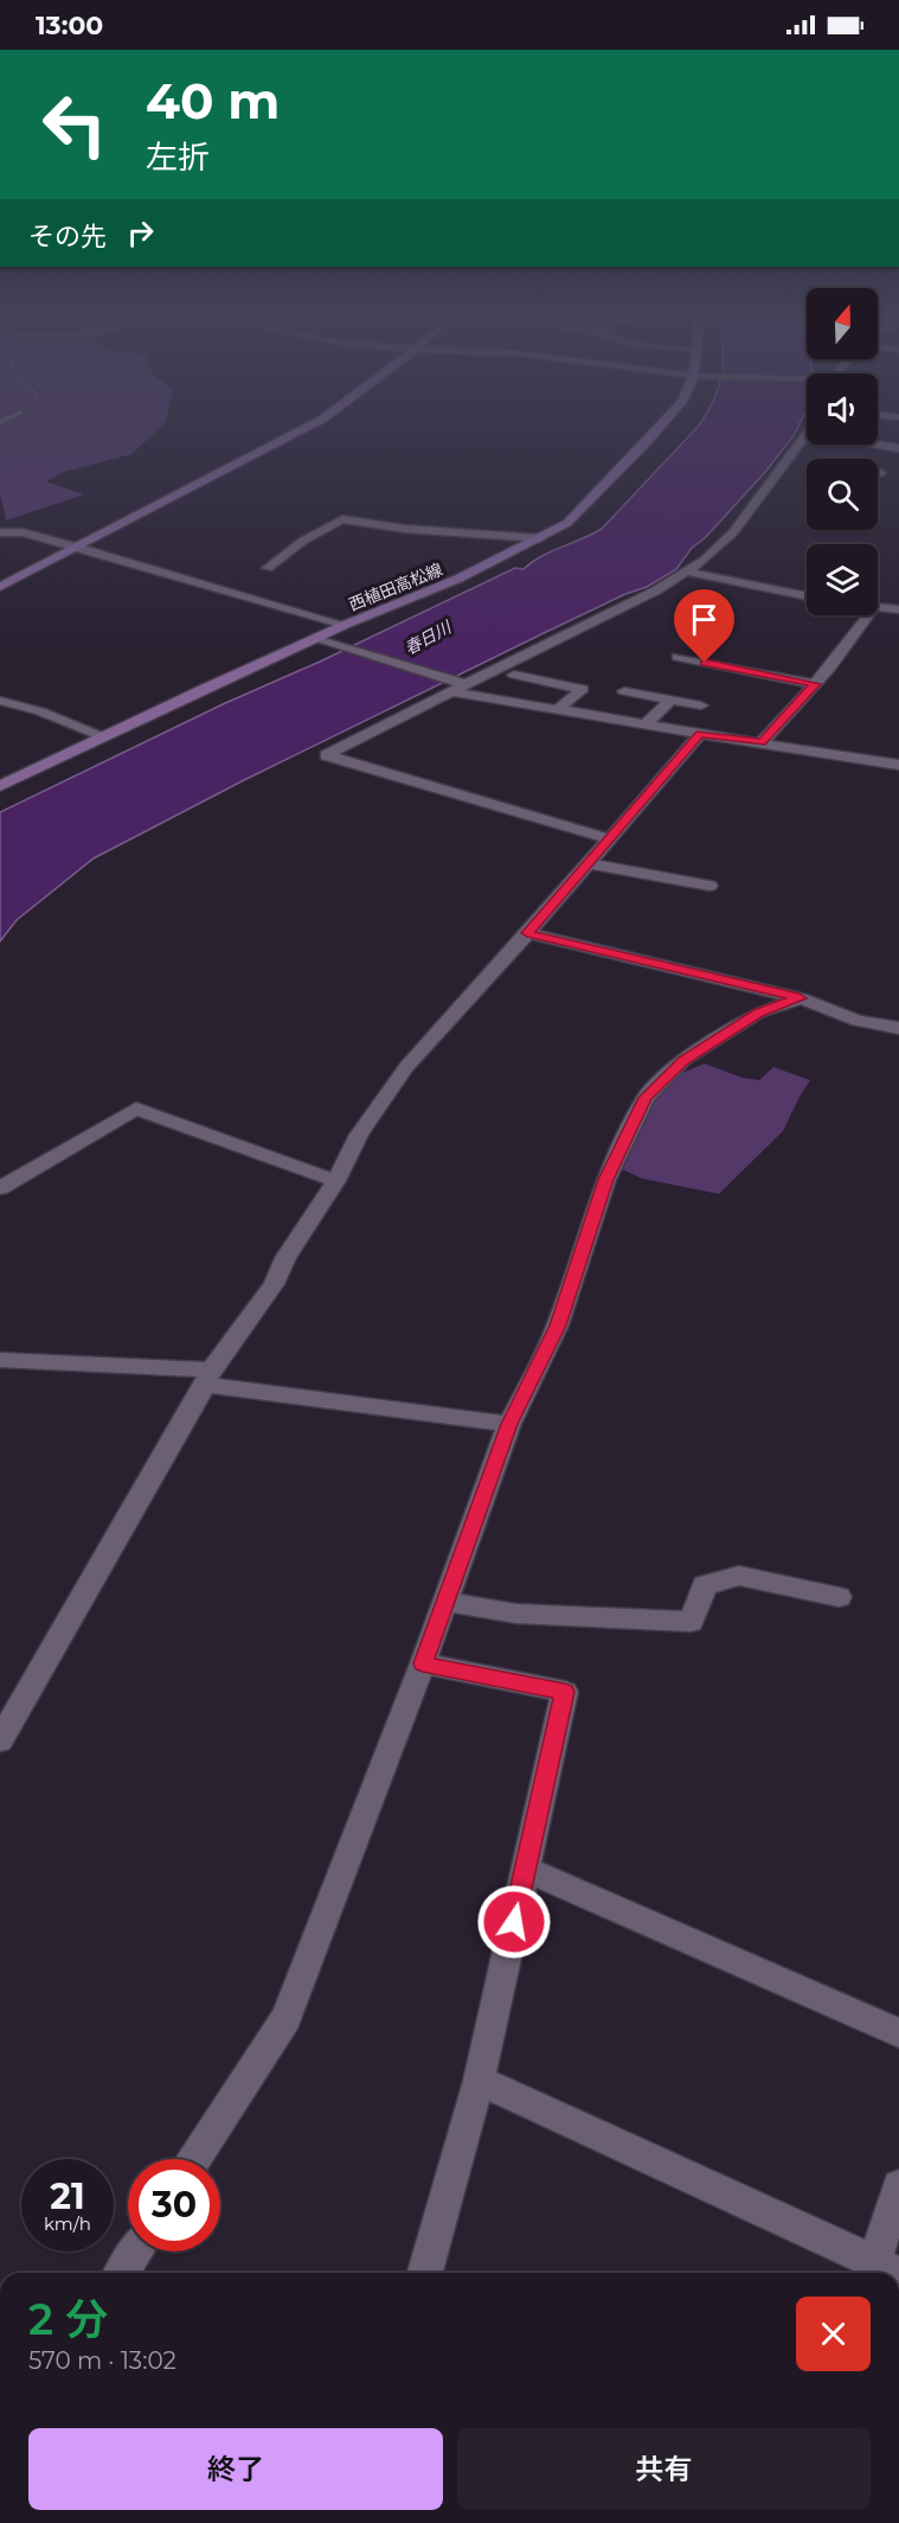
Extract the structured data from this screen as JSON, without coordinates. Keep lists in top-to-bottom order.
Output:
{
  "streets": {
    "main road": ["西植田高松線"]
  },
  "water": ["春日川"],
  "north": "top",
  "page": {
    "status": "13:00",
    "turn": ["40 m", "左折"],
    "then": "その先",
    "speed": "21 km/h",
    "limit": "30",
    "heading": ["2 分", "570 m · 13:02"],
    "buttons": ["終了", "共有"]
  }
}
